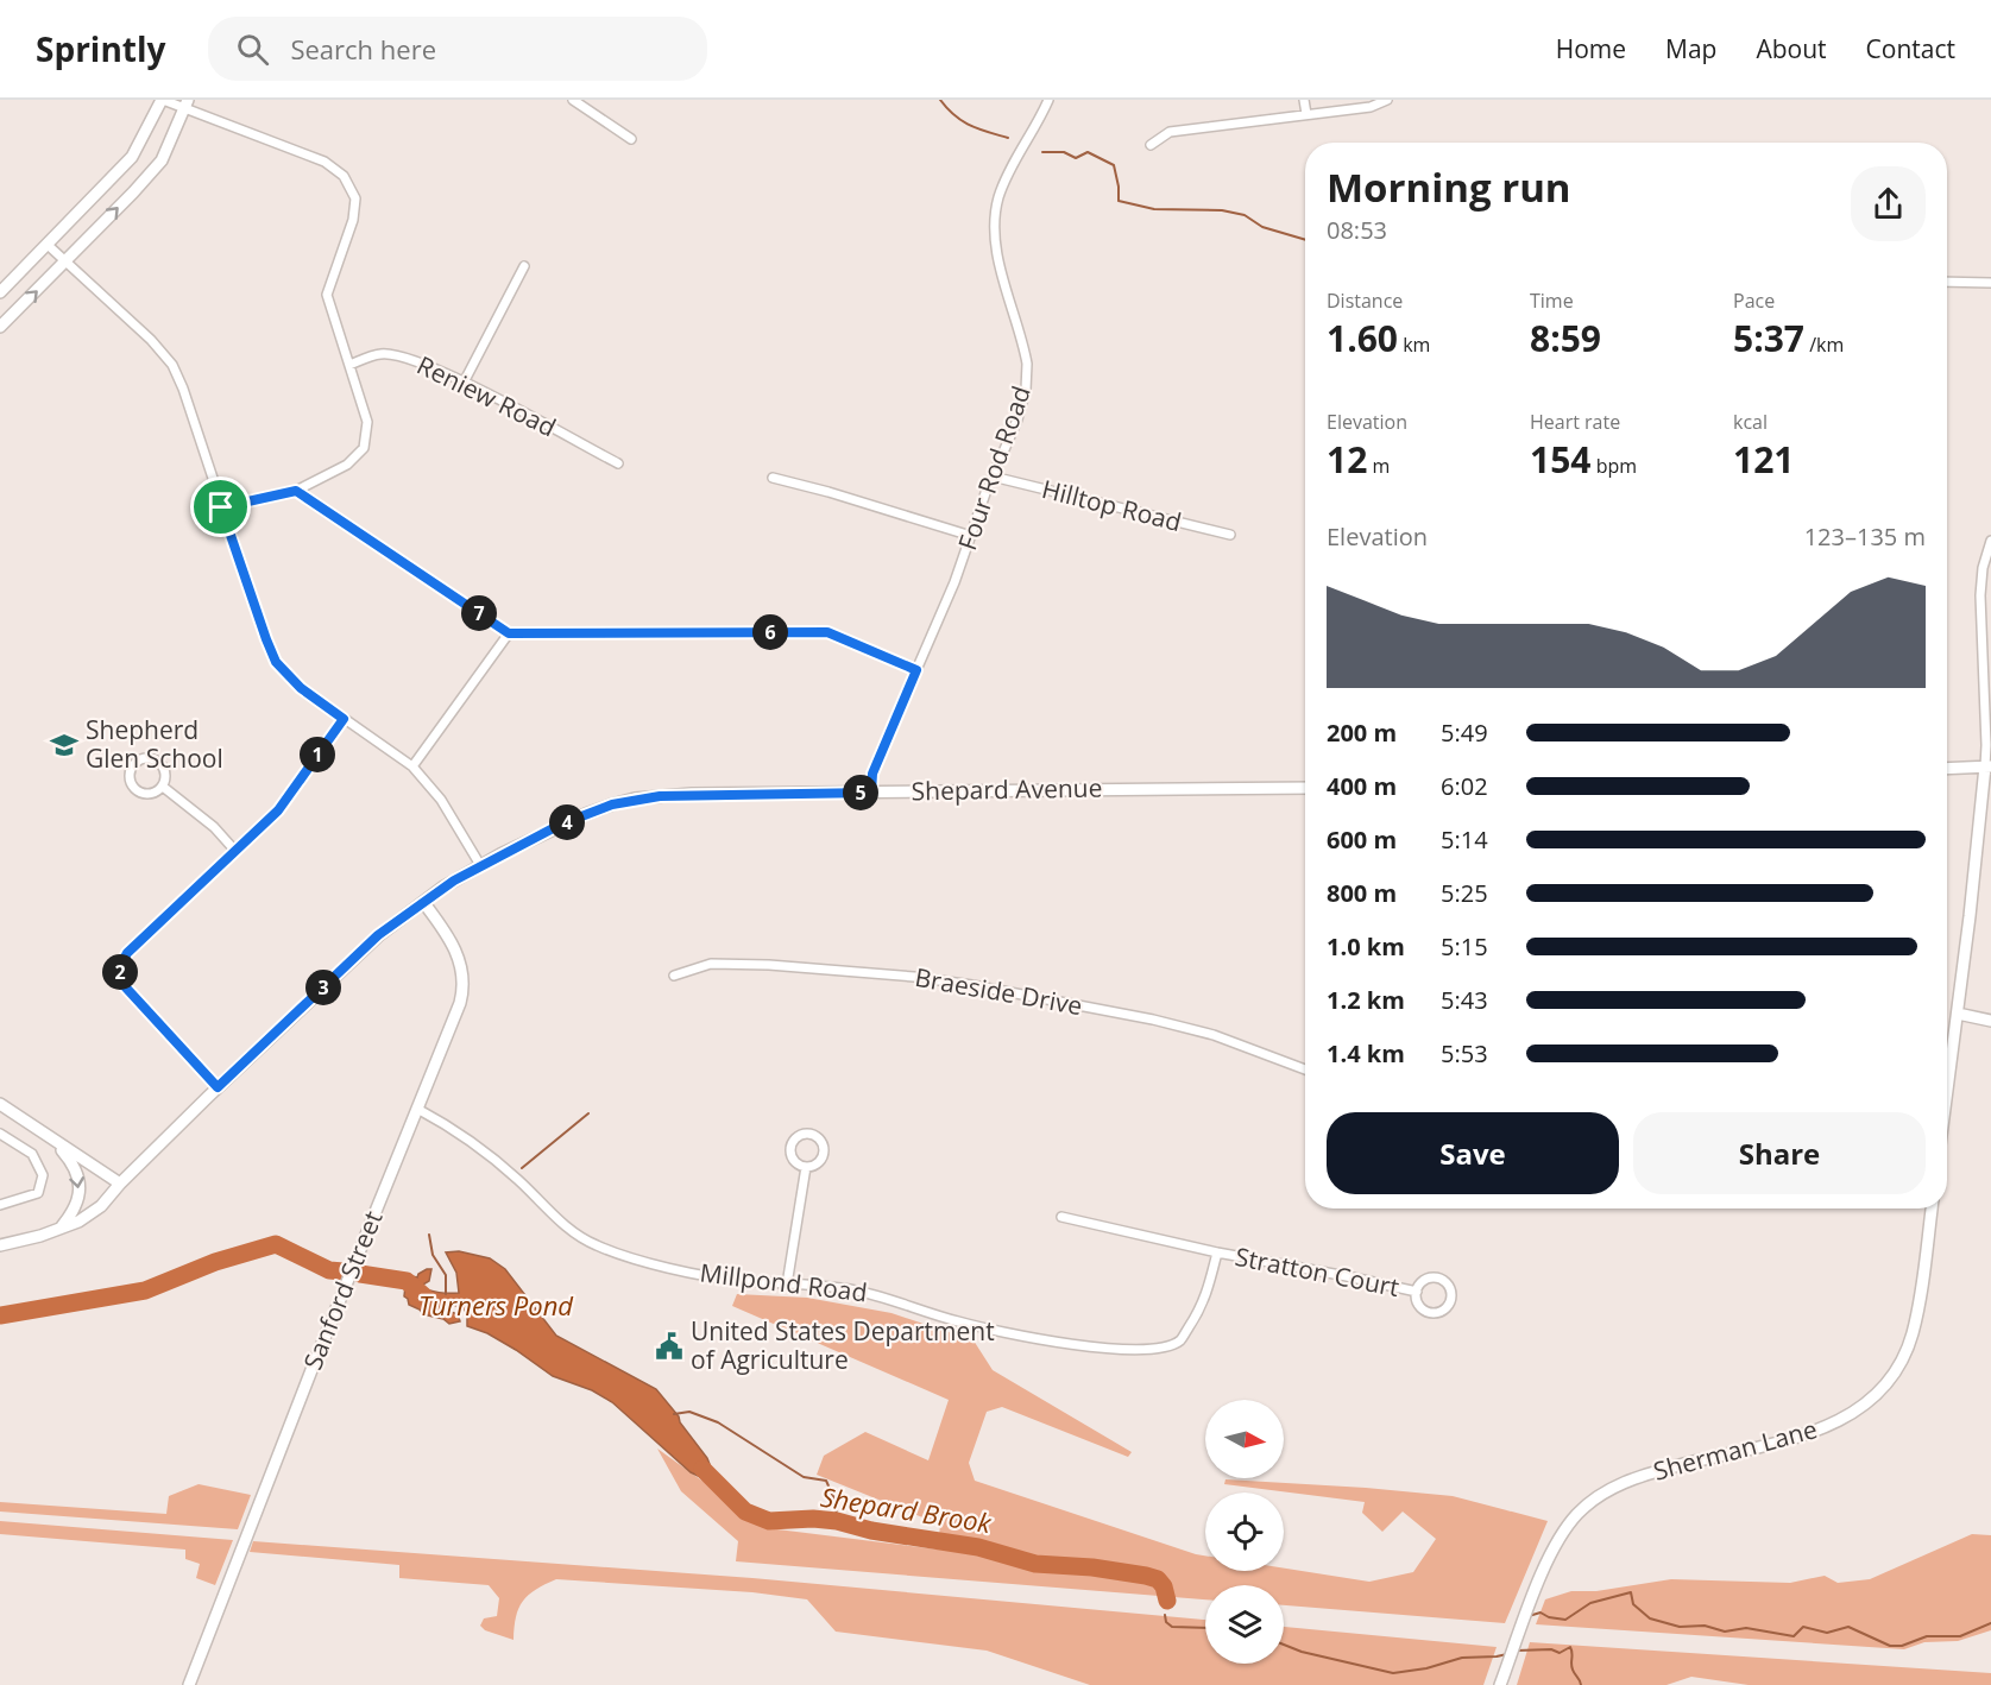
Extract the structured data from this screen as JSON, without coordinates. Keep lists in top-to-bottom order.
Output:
{
  "streets": {
    "street": [
      "Reniew Road",
      "Four Rod Road",
      "Hilltop Road",
      "Shepard Avenue",
      "Braeside Drive",
      "Stratton Court",
      "Millpond Road",
      "Sanford Street",
      "Sherman Lane"
    ]
  },
  "crossings": [
    ["Four Rod Road", "Hilltop Road"],
    ["Four Rod Road", "Shepard Avenue"],
    ["Shepard Avenue", "Sanford Street"],
    ["Stratton Court", "Millpond Road"],
    ["Millpond Road", "Sanford Street"]
  ],
  "water": ["Turners Pond", "Shepard Brook"],
  "places": {
    "school or university": ["Shepherd Glen School"],
    "public building": ["United States Department of Agriculture"]
  },
  "north": "right",
  "page": {
    "header": "Sprintly",
    "search": "Search here",
    "nav": [
      "Home",
      "Map",
      "About",
      "Contact"
    ],
    "heading": ["Morning run", "08:53"],
    "stats": [
      ["Distance", "1.60 km"],
      ["Time", "8:59"],
      ["Pace", "5:37 /km"],
      ["Elevation", "12 m"],
      ["Heart rate", "154 bpm"],
      ["kcal", "121"]
    ],
    "chart": ["Elevation", "123–135 m"],
    "pins": [
      "7",
      "6",
      "1",
      "5",
      "4",
      "2",
      "3"
    ],
    "list": [
      {
        "name": "200 m",
        "note": "5:49"
      },
      {
        "name": "400 m",
        "note": "6:02"
      },
      {
        "name": "600 m",
        "note": "5:14"
      },
      {
        "name": "800 m",
        "note": "5:25"
      },
      {
        "name": "1.0 km",
        "note": "5:15"
      },
      {
        "name": "1.2 km",
        "note": "5:43"
      },
      {
        "name": "1.4 km",
        "note": "5:53"
      }
    ],
    "buttons": ["Save", "Share"]
  }
}
